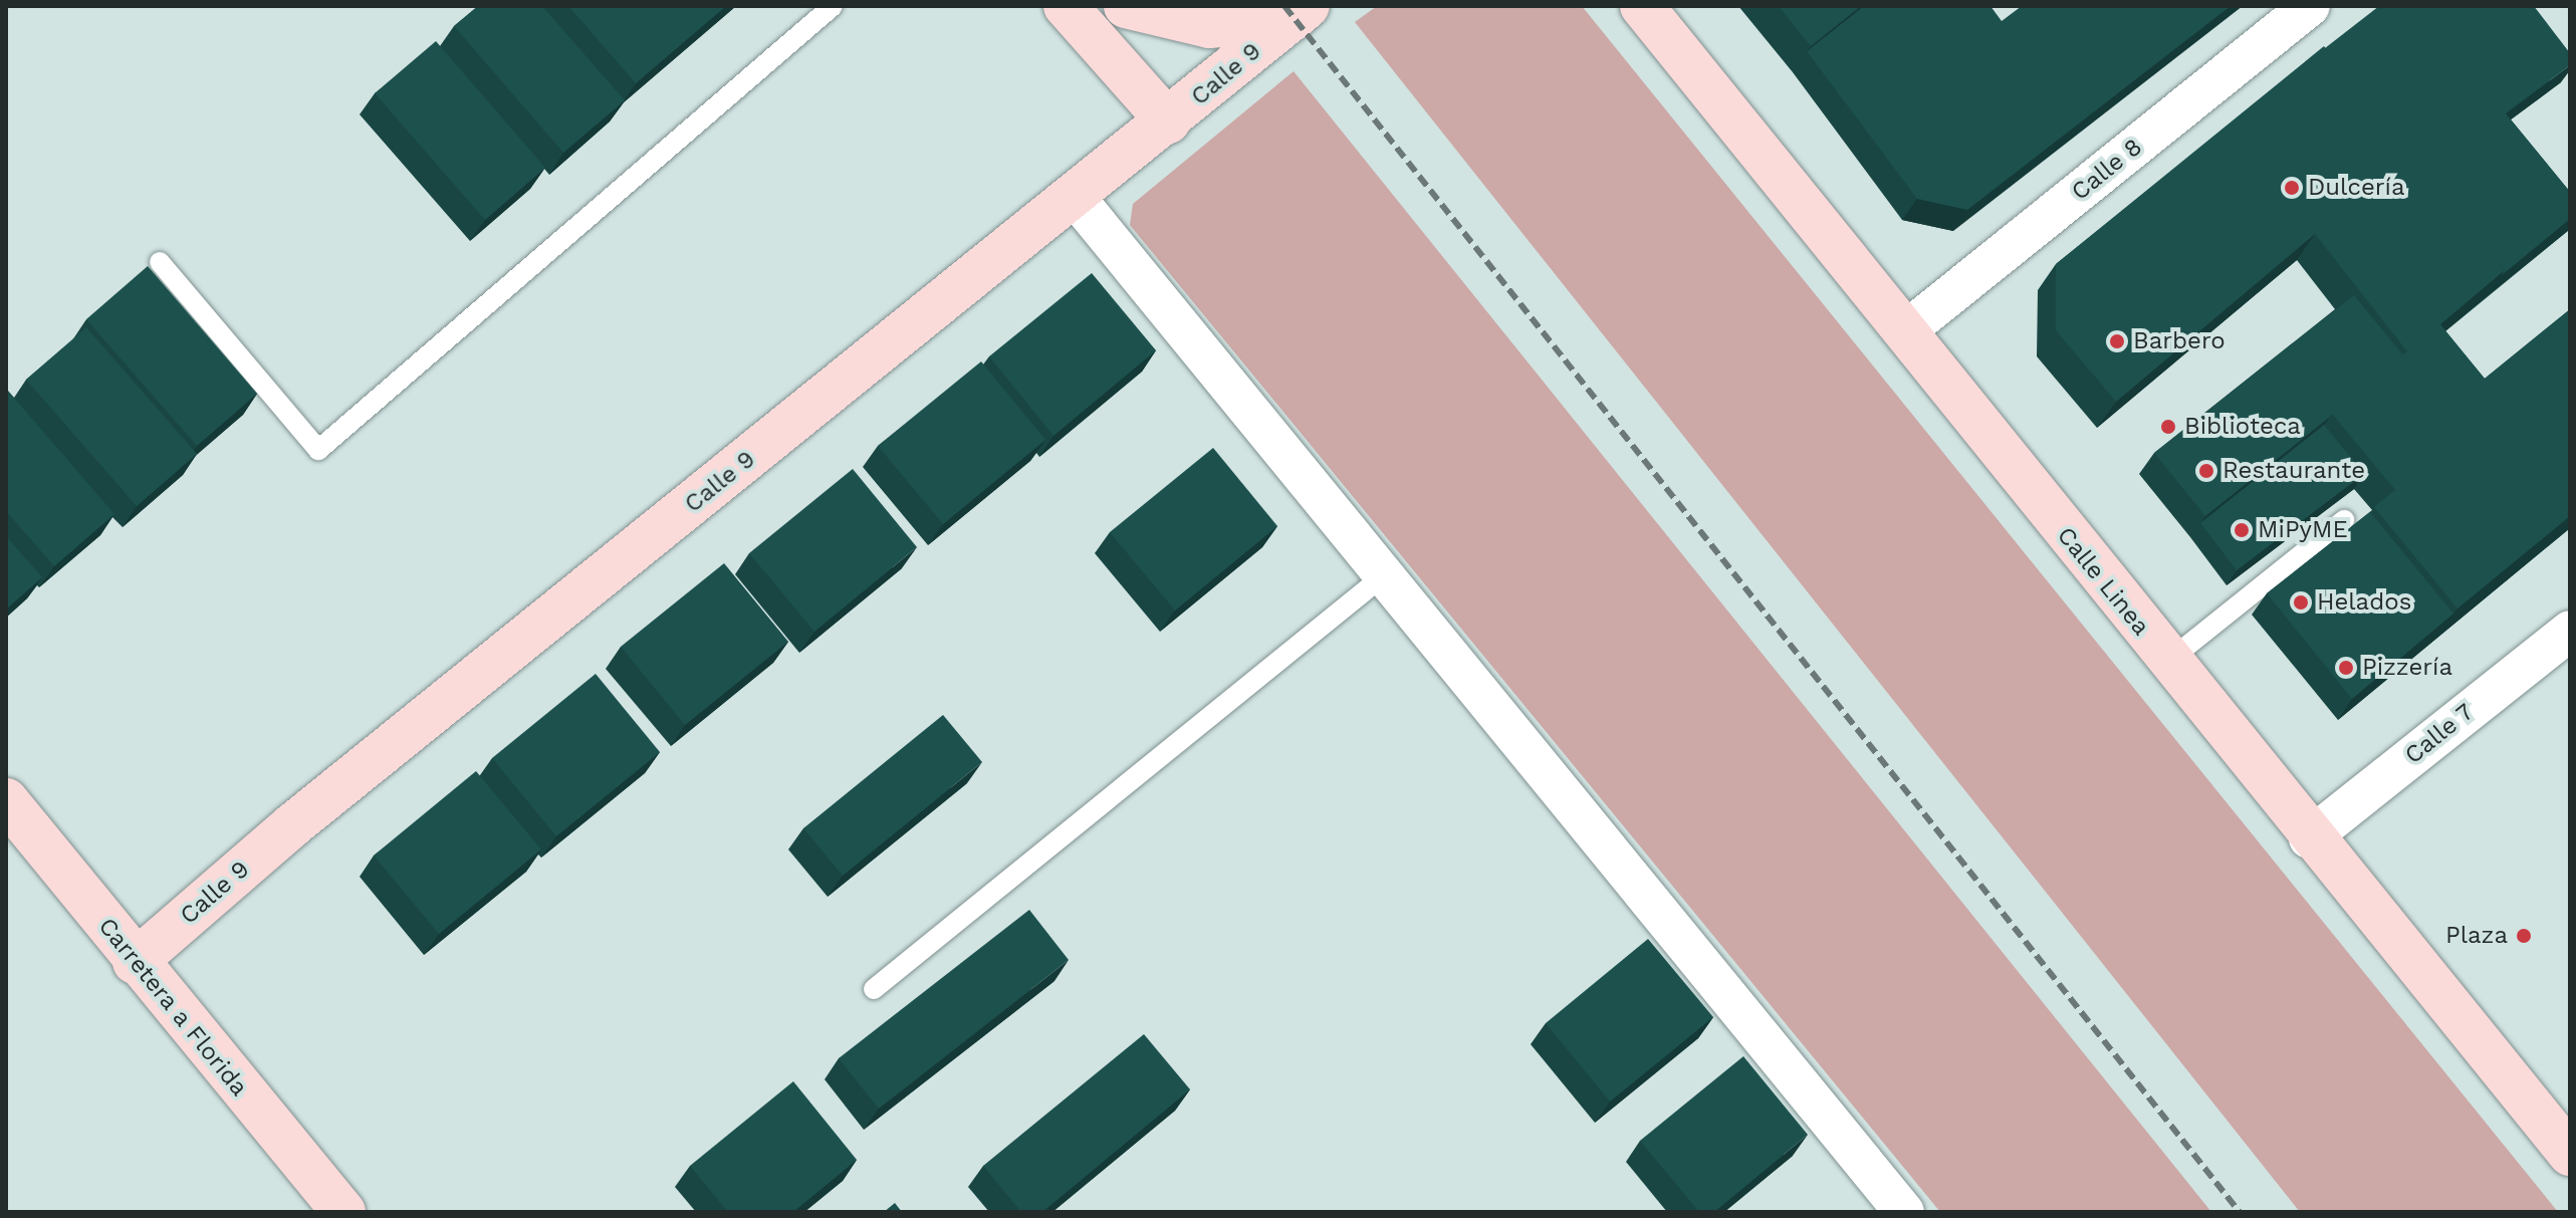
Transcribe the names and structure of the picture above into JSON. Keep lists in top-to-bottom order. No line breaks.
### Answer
{"streets":{"main road":["Calle 9","Calle Linea","Carretera a Florida"],"street":["Calle 8","Calle 7"]},"crossings":[["Calle 9","Carretera a Florida"],["Calle 8","Calle Linea"],["Calle Linea","Calle 7"]],"places":["Dulcería","Barbero","Biblioteca","Restaurante","MiPyME","Helados","Pizzería","Plaza"]}
